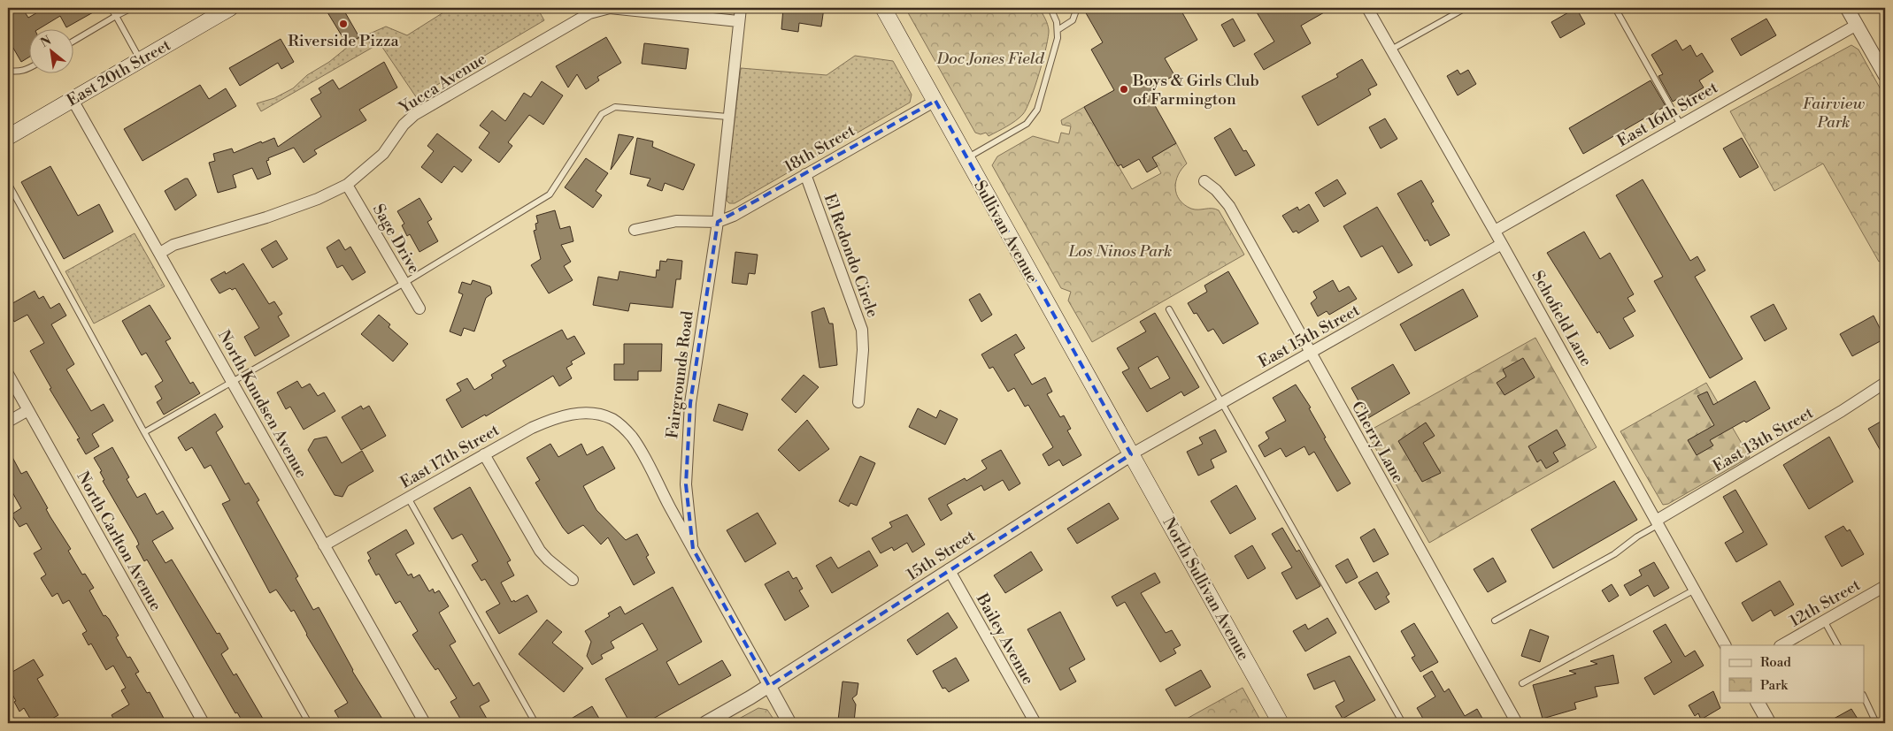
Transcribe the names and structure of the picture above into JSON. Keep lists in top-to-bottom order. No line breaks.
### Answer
{"streets":{"main road":["East 20th Street","Sullivan Avenue","North Sullivan Avenue"],"street":["Yucca Avenue","East 16th Street","18th Street","Sage Drive","El Redondo Circle","Schofield Lane","East 15th Street","Fairgrounds Road","North Knudsen Avenue","East 13th Street","Cherry Lane","East 17th Street","North Carlton Avenue","15th Street","12th Street","Bailey Avenue"]},"crossings":[["East 20th Street","North Knudsen Avenue"],["Yucca Avenue","Sage Drive"],["Yucca Avenue","Fairgrounds Road"],["Yucca Avenue","North Knudsen Avenue"],["East 16th Street","Schofield Lane"],["18th Street","Sullivan Avenue"],["18th Street","El Redondo Circle"],["18th Street","Fairgrounds Road"],["Sullivan Avenue","East 15th Street"],["Sullivan Avenue","15th Street"],["Sullivan Avenue","North Sullivan Avenue"],["Schofield Lane","East 15th Street"],["Schofield Lane","East 13th Street"],["East 15th Street","Cherry Lane"],["East 15th Street","15th Street"],["East 15th Street","North Sullivan Avenue"],["Fairgrounds Road","East 17th Street"],["Fairgrounds Road","15th Street"],["North Knudsen Avenue","East 17th Street"],["15th Street","North Sullivan Avenue"],["15th Street","Bailey Avenue"]],"parks":["Doc Jones Field","Fairview Park","Los Ninos Park"],"places":["Riverside Pizza","Boys & Girls Club of Farmington"],"legend":["Road","Park"],"north":"top left"}
